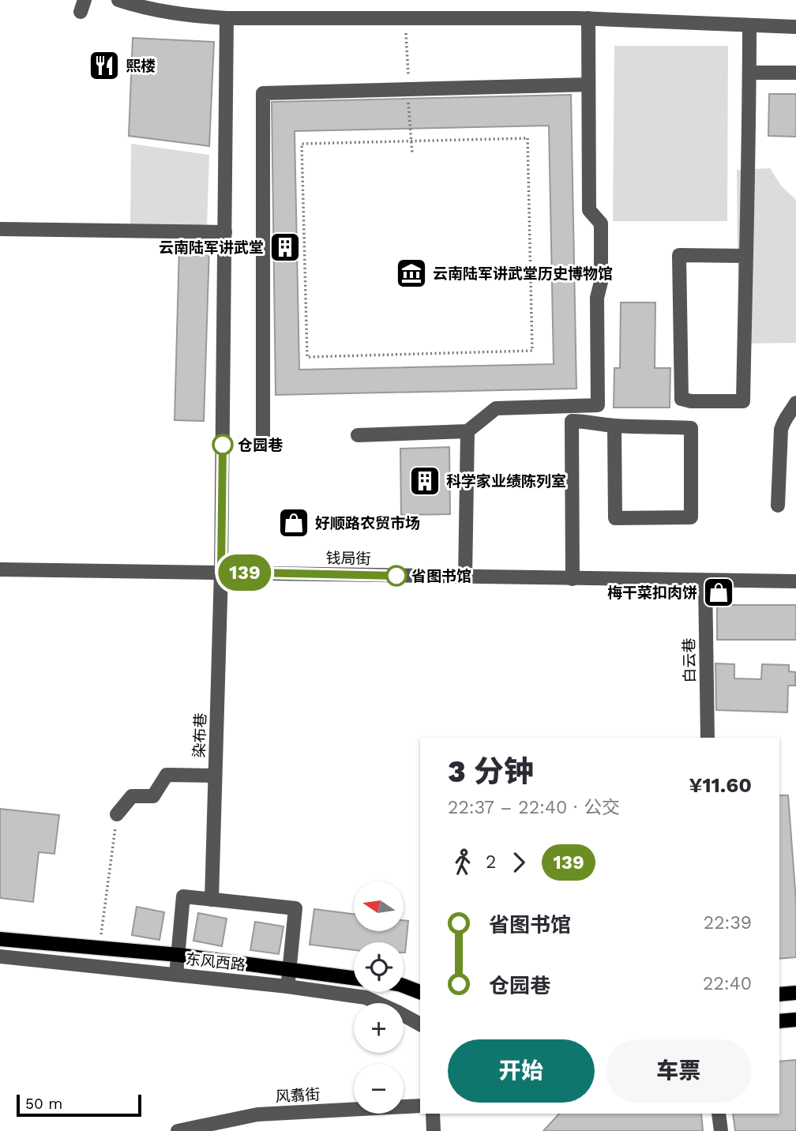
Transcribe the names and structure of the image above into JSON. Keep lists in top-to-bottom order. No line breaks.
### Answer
{"streets":{"main road":["东风西路"],"street":["钱局街","白云巷","染布巷","风翥街"]},"crossings":[["钱局街","白云巷"],["钱局街","染布巷"]],"places":{"restaurant":["熙楼"],"building":["云南陆军讲武堂","科学家业绩陈列室"],"museum":["云南陆军讲武堂历史博物馆"],"other":["仓园巷","省图书馆"],"shop":["好顺路农贸市场","梅干菜扣肉饼"]},"lines":["bus line 139"],"scale_bar":"50 m","north":"left","page":{"on_map":"139","heading":["3 分钟","22:37 – 22:40 · 公交","¥11.60"],"legs":["2","139"],"map_buttons":["+","−"],"list":[{"name":"省图书馆","value":"22:39"},{"name":"仓园巷","value":"22:40"}],"buttons":["开始","车票"],"scale":"50 m"}}
